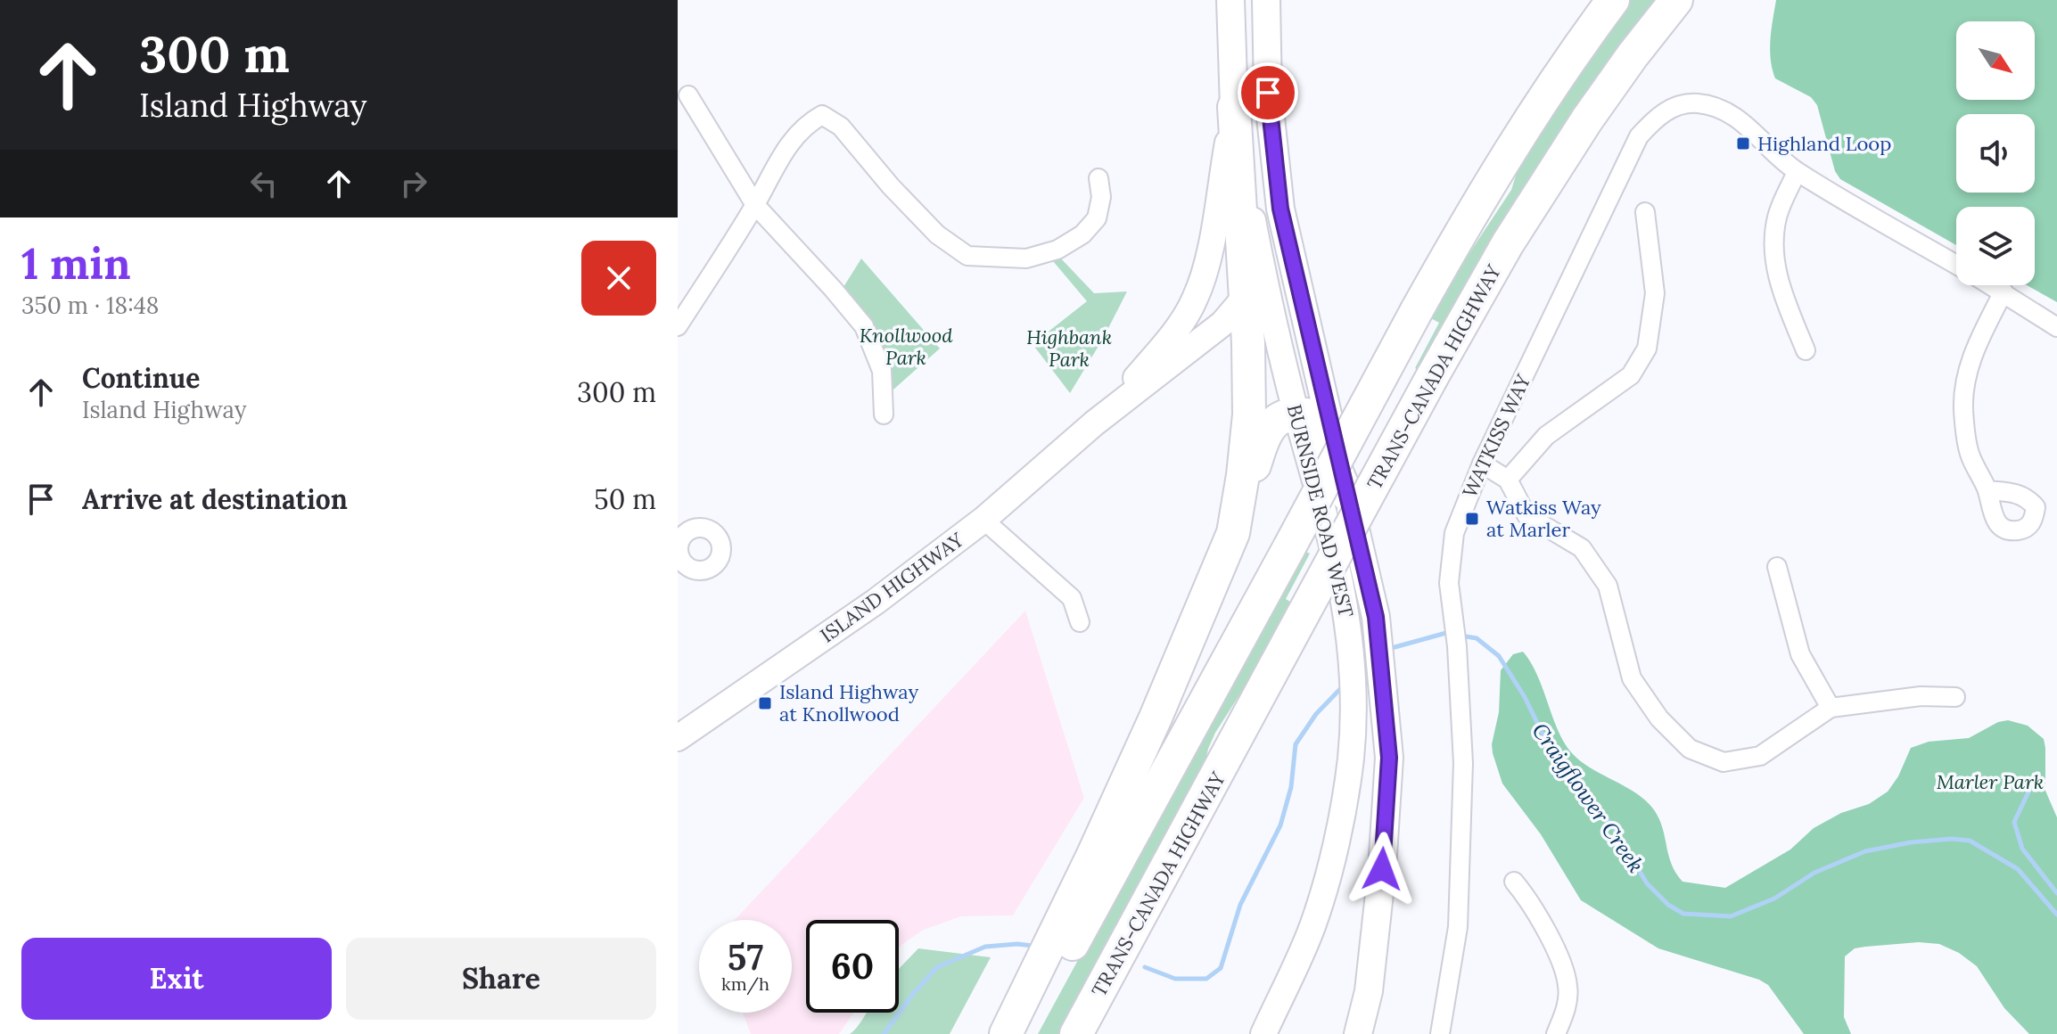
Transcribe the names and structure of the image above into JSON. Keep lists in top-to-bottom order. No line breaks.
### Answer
{"streets":{"highway":["TRANS-CANADA HIGHWAY"],"main road":["BURNSIDE ROAD WEST","ISLAND HIGHWAY"],"street":["WATKISS WAY"]},"crossings":[["BURNSIDE ROAD WEST","ISLAND HIGHWAY"]],"water":["Craigflower Creek"],"parks":["Knollwood Park","Highbank Park","Marler Park"],"places":{"transit":["Highland Loop","Watkiss Way at Marler","Island Highway at Knollwood"]},"north":"bottom right","page":{"turn":["300 m","Island Highway"],"heading":["1 min","350 m · 18:48"],"list":[{"name":"Continue","note":"Island Highway","value":"300 m"},{"name":"Arrive at destination","value":"50 m"}],"speed":"57 km/h","limit":"60","buttons":["Exit","Share"]}}
